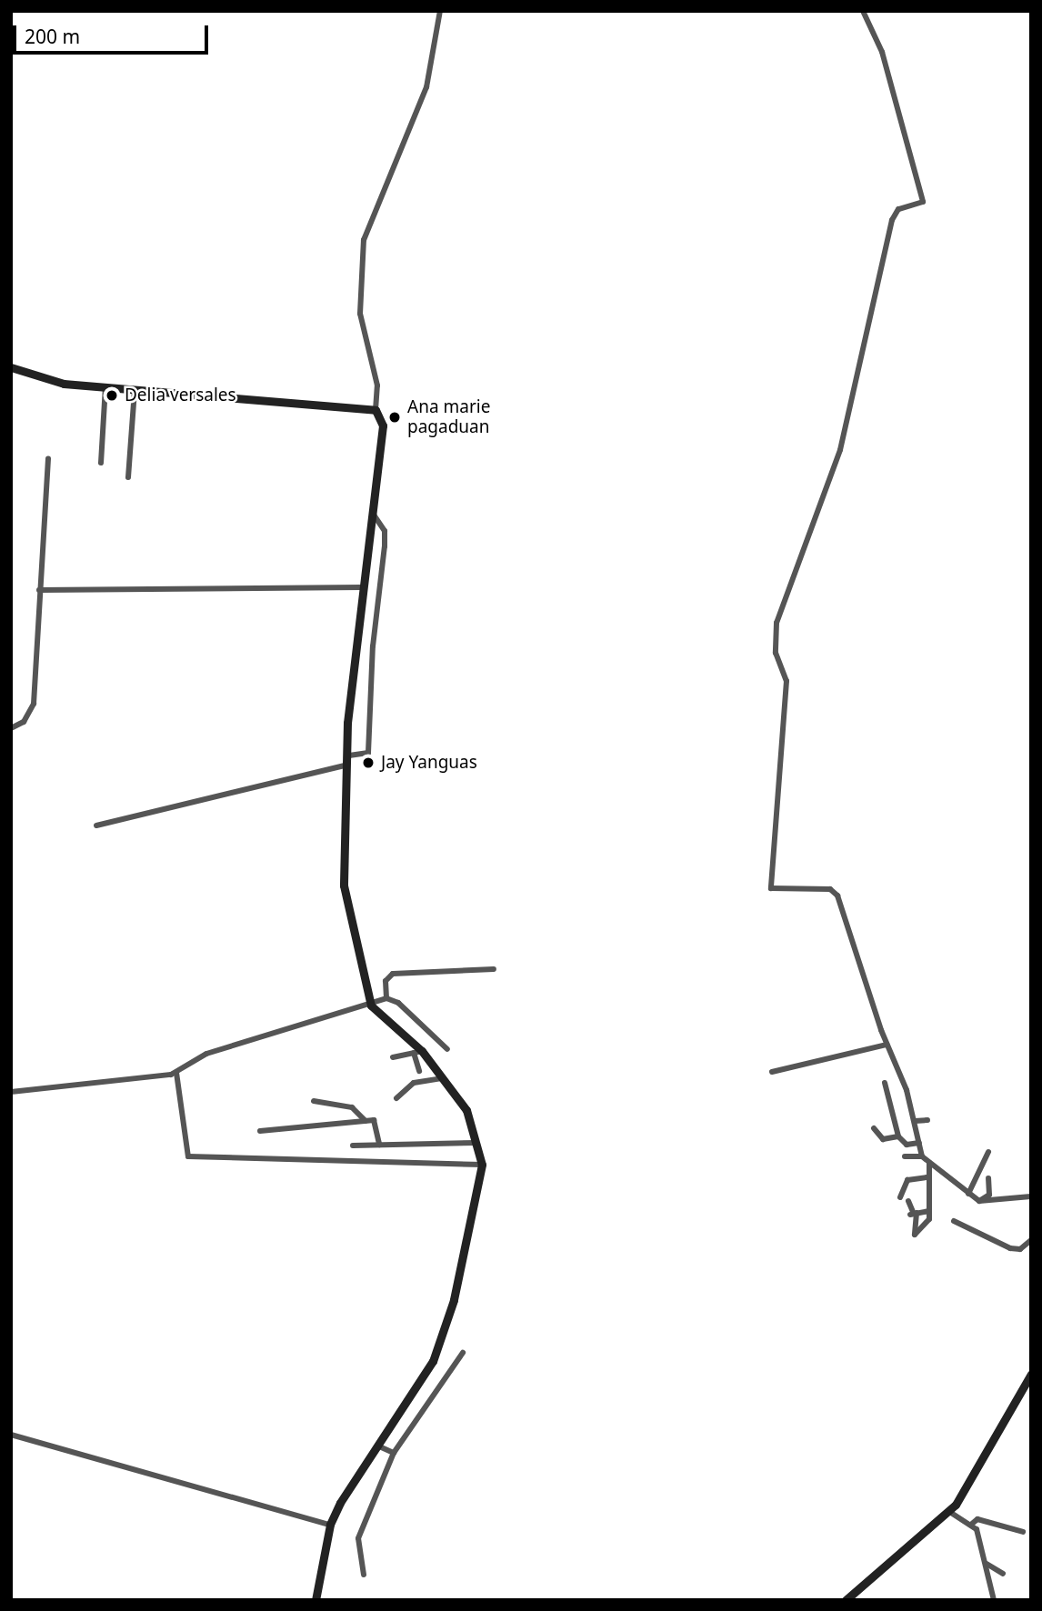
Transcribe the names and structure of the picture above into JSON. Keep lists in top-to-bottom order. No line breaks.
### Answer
{"places":["Delia versales","Ana marie pagaduan","Jay Yanguas"],"scale_bar":"200 m"}
